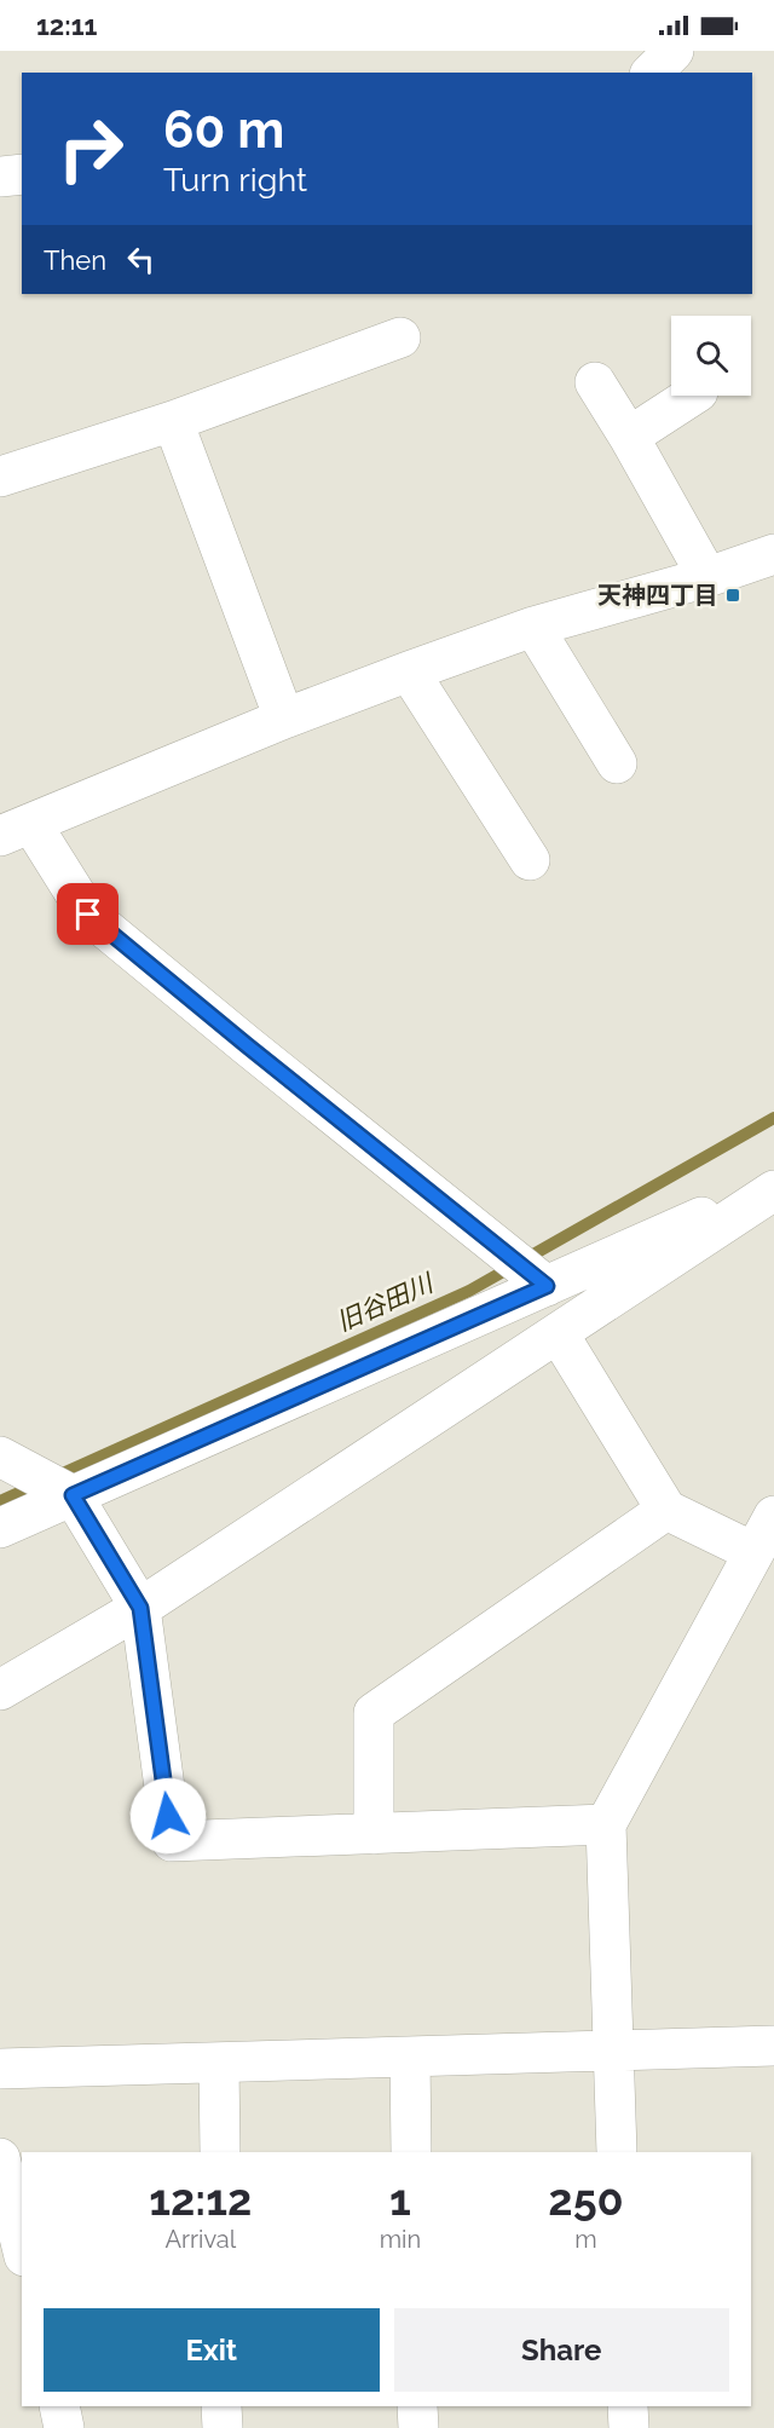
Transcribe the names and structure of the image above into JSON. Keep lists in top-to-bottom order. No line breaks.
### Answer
{"water":["旧谷田川"],"places":{"transit":["天神四丁目"]},"page":{"status":"12:11","turn":["60 m","Turn right"],"then":"Then","eta":["12:12","Arrival","1","min","250","m"],"buttons":["Exit","Share"]}}
